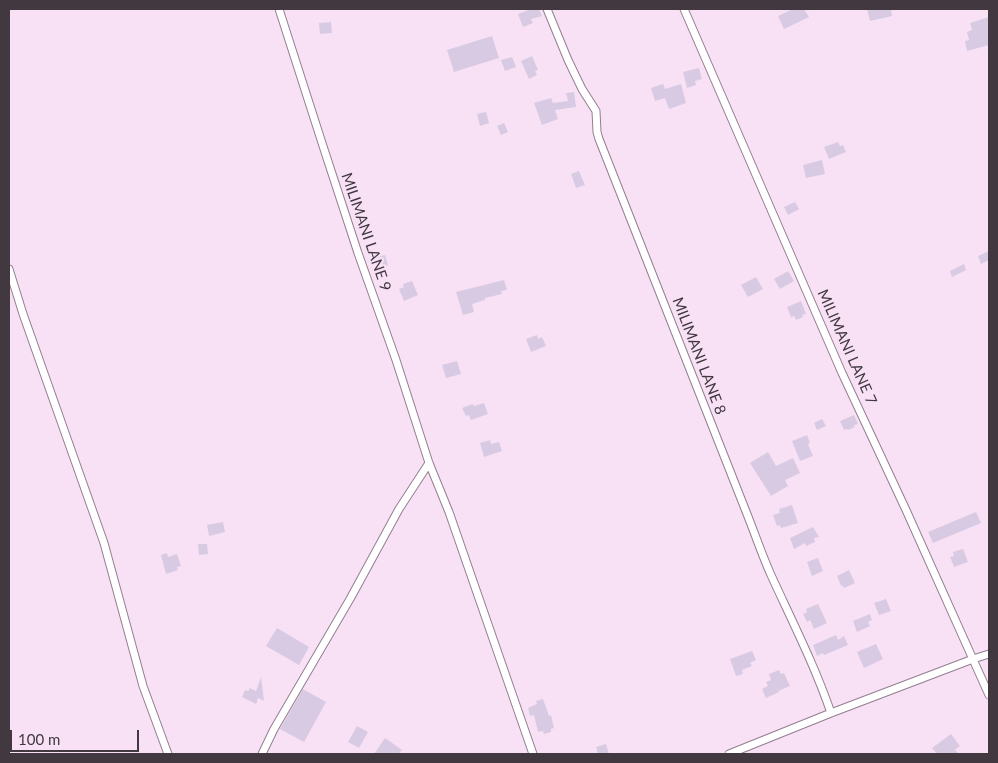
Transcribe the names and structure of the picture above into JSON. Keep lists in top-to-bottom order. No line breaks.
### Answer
{"streets":{"street":["MILIMANI LANE 9","MILIMANI LANE 7","MILIMANI LANE 8"]},"scale_bar":"100 m"}
